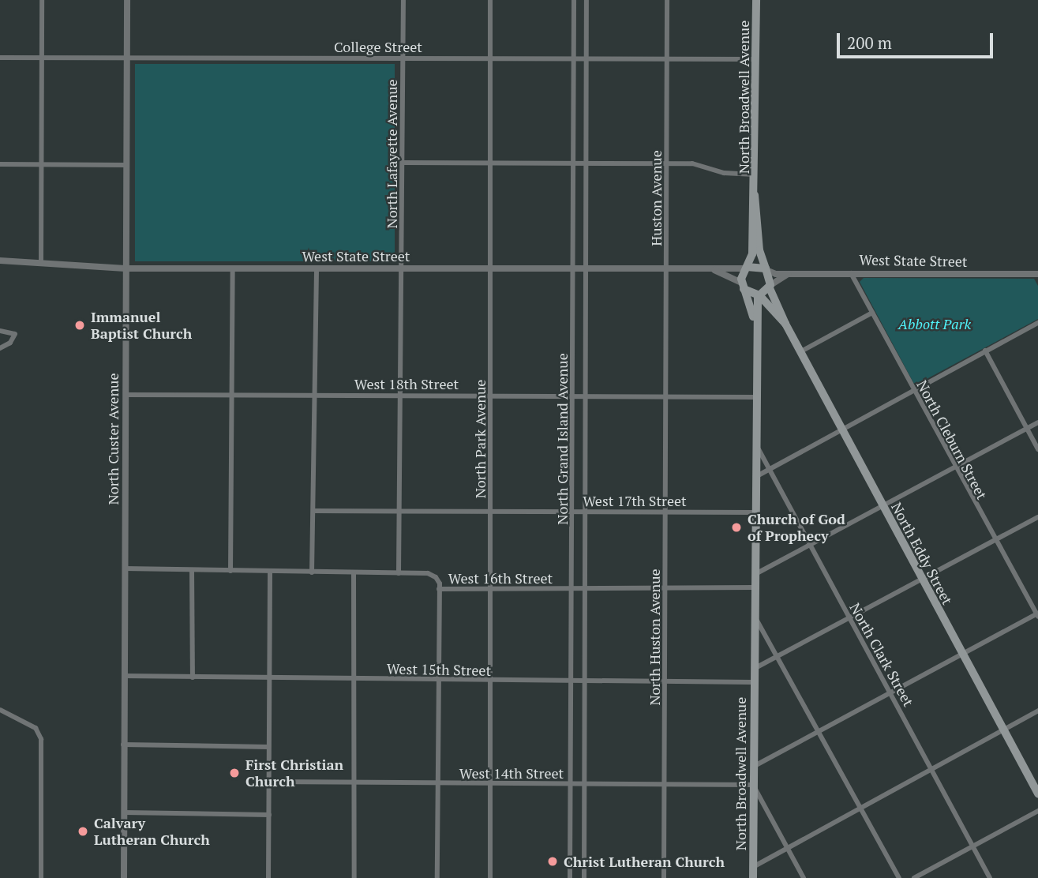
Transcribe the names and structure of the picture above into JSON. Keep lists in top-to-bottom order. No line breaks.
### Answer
{"streets":{"main road":["North Broadwell Avenue","North Eddy Street"],"street":["College Street","North Lafayette Avenue","Huston Avenue","West State Street","West 18th Street","North Custer Avenue","North Park Avenue","North Grand Island Avenue","North Cleburn Street","West 17th Street","West 16th Street","North Huston Avenue","North Clark Street","West 15th Street","West 14th Street"]},"crossings":[["College Street","North Broadwell Avenue"],["College Street","North Lafayette Avenue"],["College Street","Huston Avenue"],["College Street","North Custer Avenue"],["College Street","North Park Avenue"],["College Street","North Grand Island Avenue"],["North Broadwell Avenue","West State Street"],["North Broadwell Avenue","West 18th Street"],["North Broadwell Avenue","West 17th Street"],["North Broadwell Avenue","North Eddy Street"],["North Broadwell Avenue","West 16th Street"],["North Broadwell Avenue","North Clark Street"],["North Broadwell Avenue","West 15th Street"],["North Broadwell Avenue","West 14th Street"],["North Lafayette Avenue","West State Street"],["North Lafayette Avenue","West 18th Street"],["North Lafayette Avenue","West 17th Street"],["North Lafayette Avenue","West 16th Street"],["Huston Avenue","West State Street"],["Huston Avenue","West 18th Street"],["Huston Avenue","North Huston Avenue"],["West State Street","North Custer Avenue"],["West State Street","North Park Avenue"],["West State Street","North Grand Island Avenue"],["West State Street","North Cleburn Street"],["West 18th Street","North Custer Avenue"],["West 18th Street","North Park Avenue"],["West 18th Street","North Grand Island Avenue"],["West 18th Street","North Huston Avenue"],["North Custer Avenue","West 16th Street"],["North Custer Avenue","West 15th Street"],["North Park Avenue","West 17th Street"],["North Park Avenue","West 16th Street"],["North Park Avenue","West 15th Street"],["North Park Avenue","West 14th Street"],["North Grand Island Avenue","West 17th Street"],["North Grand Island Avenue","West 16th Street"],["North Grand Island Avenue","West 15th Street"],["North Grand Island Avenue","West 14th Street"],["West 17th Street","North Huston Avenue"],["West 16th Street","North Huston Avenue"],["North Huston Avenue","West 15th Street"],["North Huston Avenue","West 14th Street"]],"parks":["Abbott Park"],"places":["Immanuel Baptist Church","Church of God of Prophecy","First Christian Church","Calvary Lutheran Church","Christ Lutheran Church"],"scale_bar":"200 m"}
